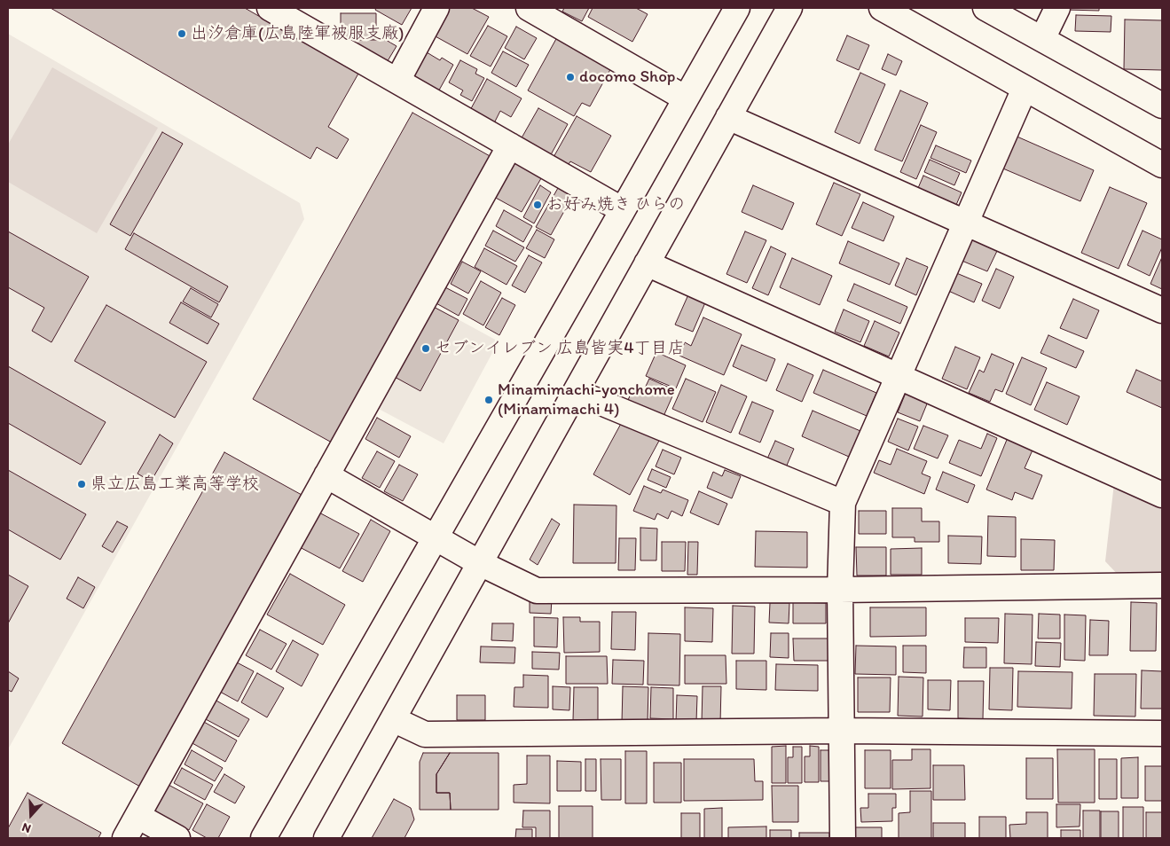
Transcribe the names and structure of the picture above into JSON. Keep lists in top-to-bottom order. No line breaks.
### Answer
{"places":["出汐倉庫(広島陸軍被服支廠)","docomo Shop","お好み焼き ひらの","セブンイレブン 広島皆実4丁目店","Minamimachi-yonchome (Minamimachi 4)","県立広島工業高等学校"],"north":"bottom"}
